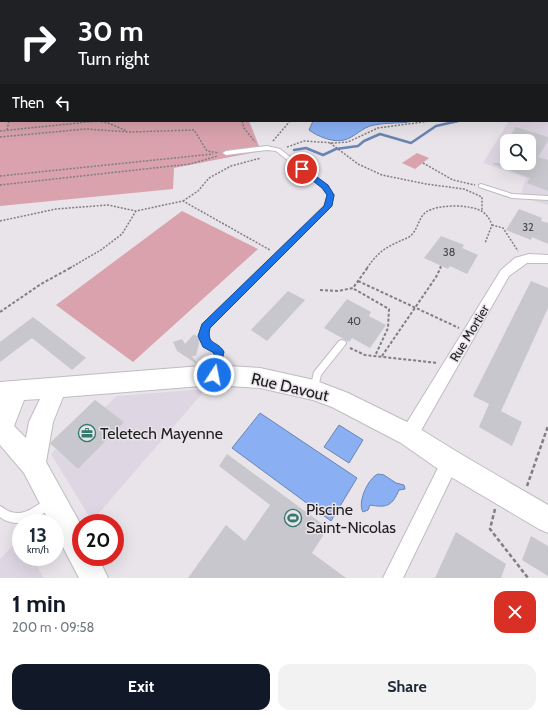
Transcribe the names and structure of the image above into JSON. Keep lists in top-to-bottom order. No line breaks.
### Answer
{"streets":{"street":["Rue Mortier","Rue Davout"]},"crossings":[["Rue Mortier","Rue Davout"]],"places":{"office":["Teletech Mayenne"],"sports":["Piscine Saint-Nicolas"]},"house_numbers":["32","38","40"],"page":{"turn":["30 m","Turn right"],"then":"Then","speed":"13 km/h","limit":"20","heading":["1 min","200 m · 09:58"],"buttons":["Exit","Share"]}}
